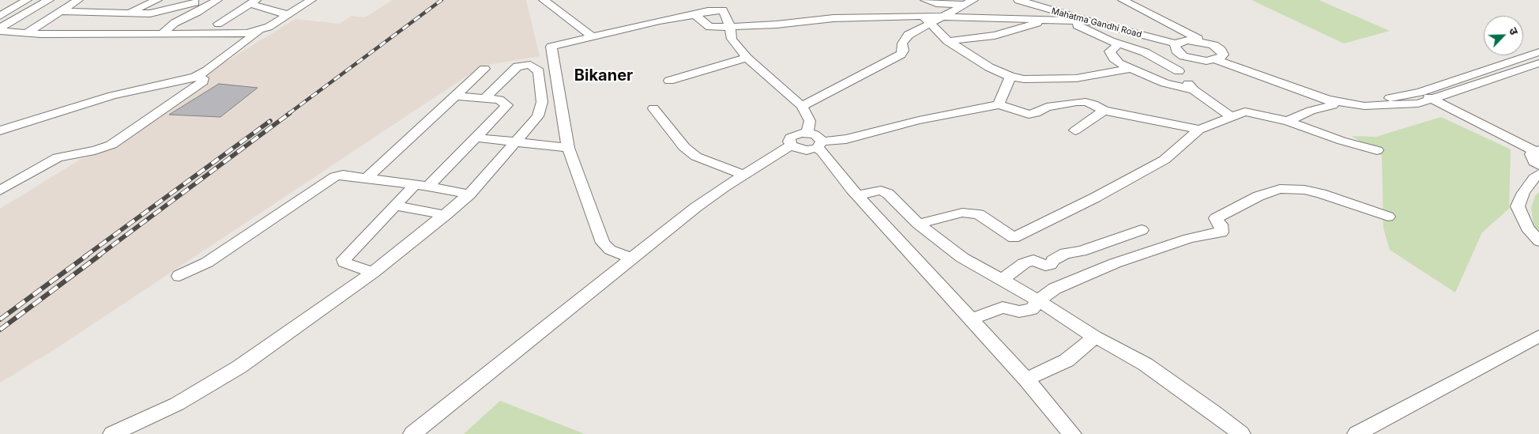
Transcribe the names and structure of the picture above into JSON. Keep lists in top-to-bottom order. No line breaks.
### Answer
{"streets":{"street":["Mahatma Gandhi Road"]},"districts":["Bikaner"],"north":"top right"}
